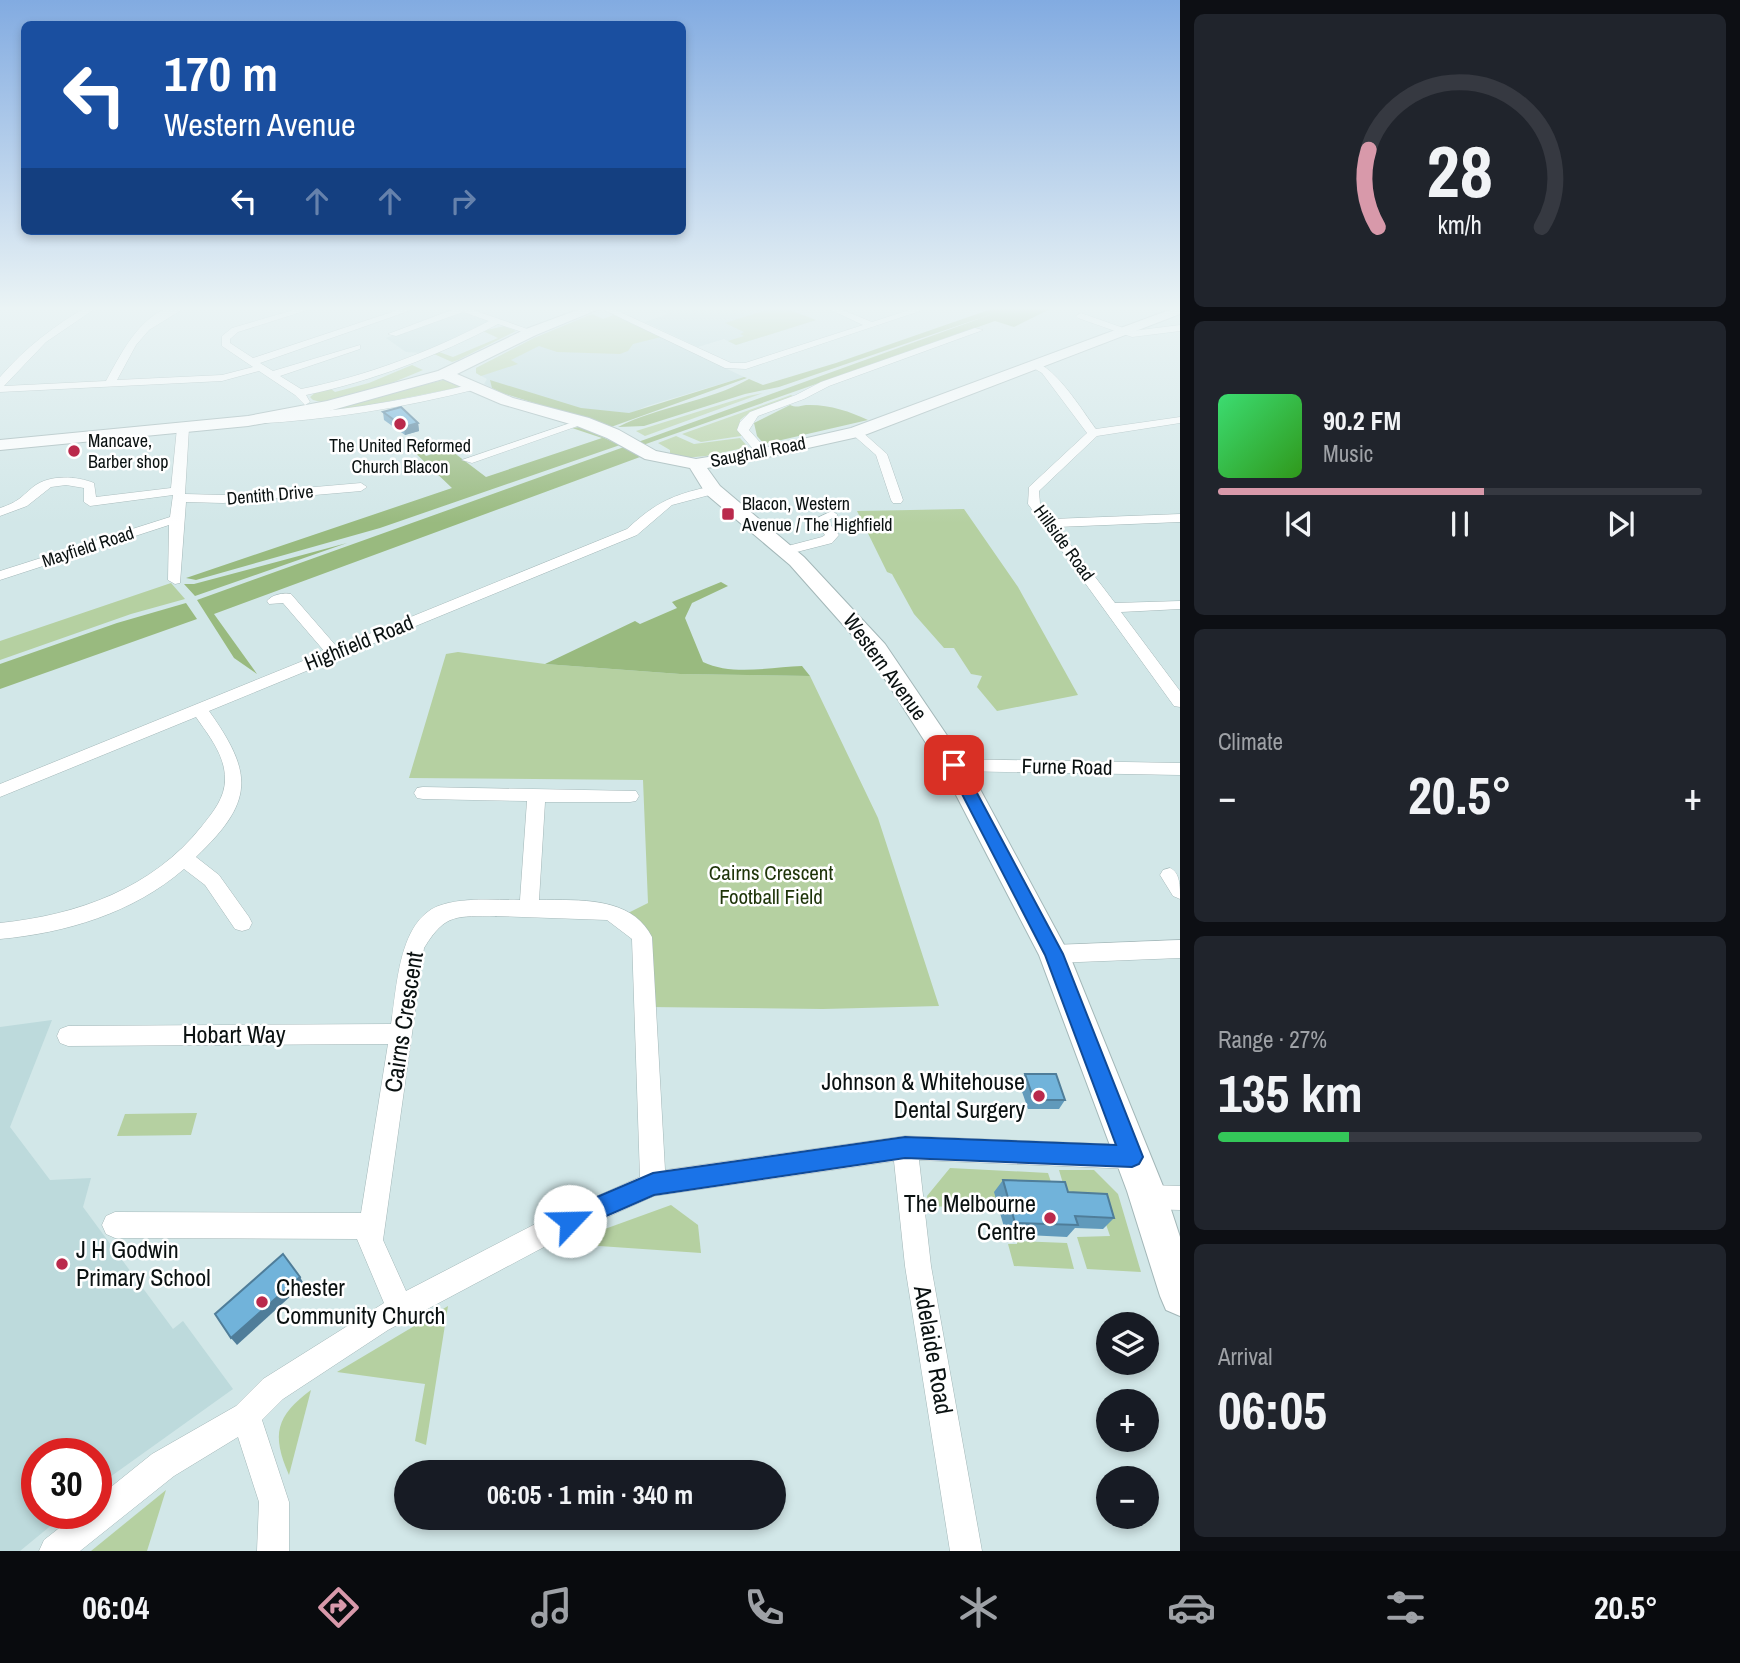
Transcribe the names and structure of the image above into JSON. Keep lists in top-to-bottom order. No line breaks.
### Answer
{"streets":{"street":["Saughall Road","Dentith Drive","Hillside Road","Mayfield Road","Highfield Road","Western Avenue","Furne Road","Cairns Crescent","Hobart Way","Adelaide Road"]},"crossings":[["Saughall Road","Western Avenue"],["Highfield Road","Western Avenue"],["Western Avenue","Furne Road"],["Cairns Crescent","Hobart Way"]],"parks":["Cairns Crescent Football Field"],"places":{"other":["The United Reformed Church Blacon","Mancave, Barber shop","Johnson & Whitehouse Dental Surgery","The Melbourne Centre","J H Godwin Primary School","Chester Community Church"],"transit":["Blacon, Western Avenue / The Highfield"]},"page":{"turn":["170 m","Western Avenue"],"song":["90.2 FM","Music"],"tile":["Climate",["Range · 27%","135 km"],["Arrival","06:05"]],"heat":["−","20.5°","+"],"map_buttons":["+","−"],"limit":"30","trip":"06:05 · 1 min · 340 m","tabs":["06:04","20.5°"],"gauge":["28","km/h"]}}
